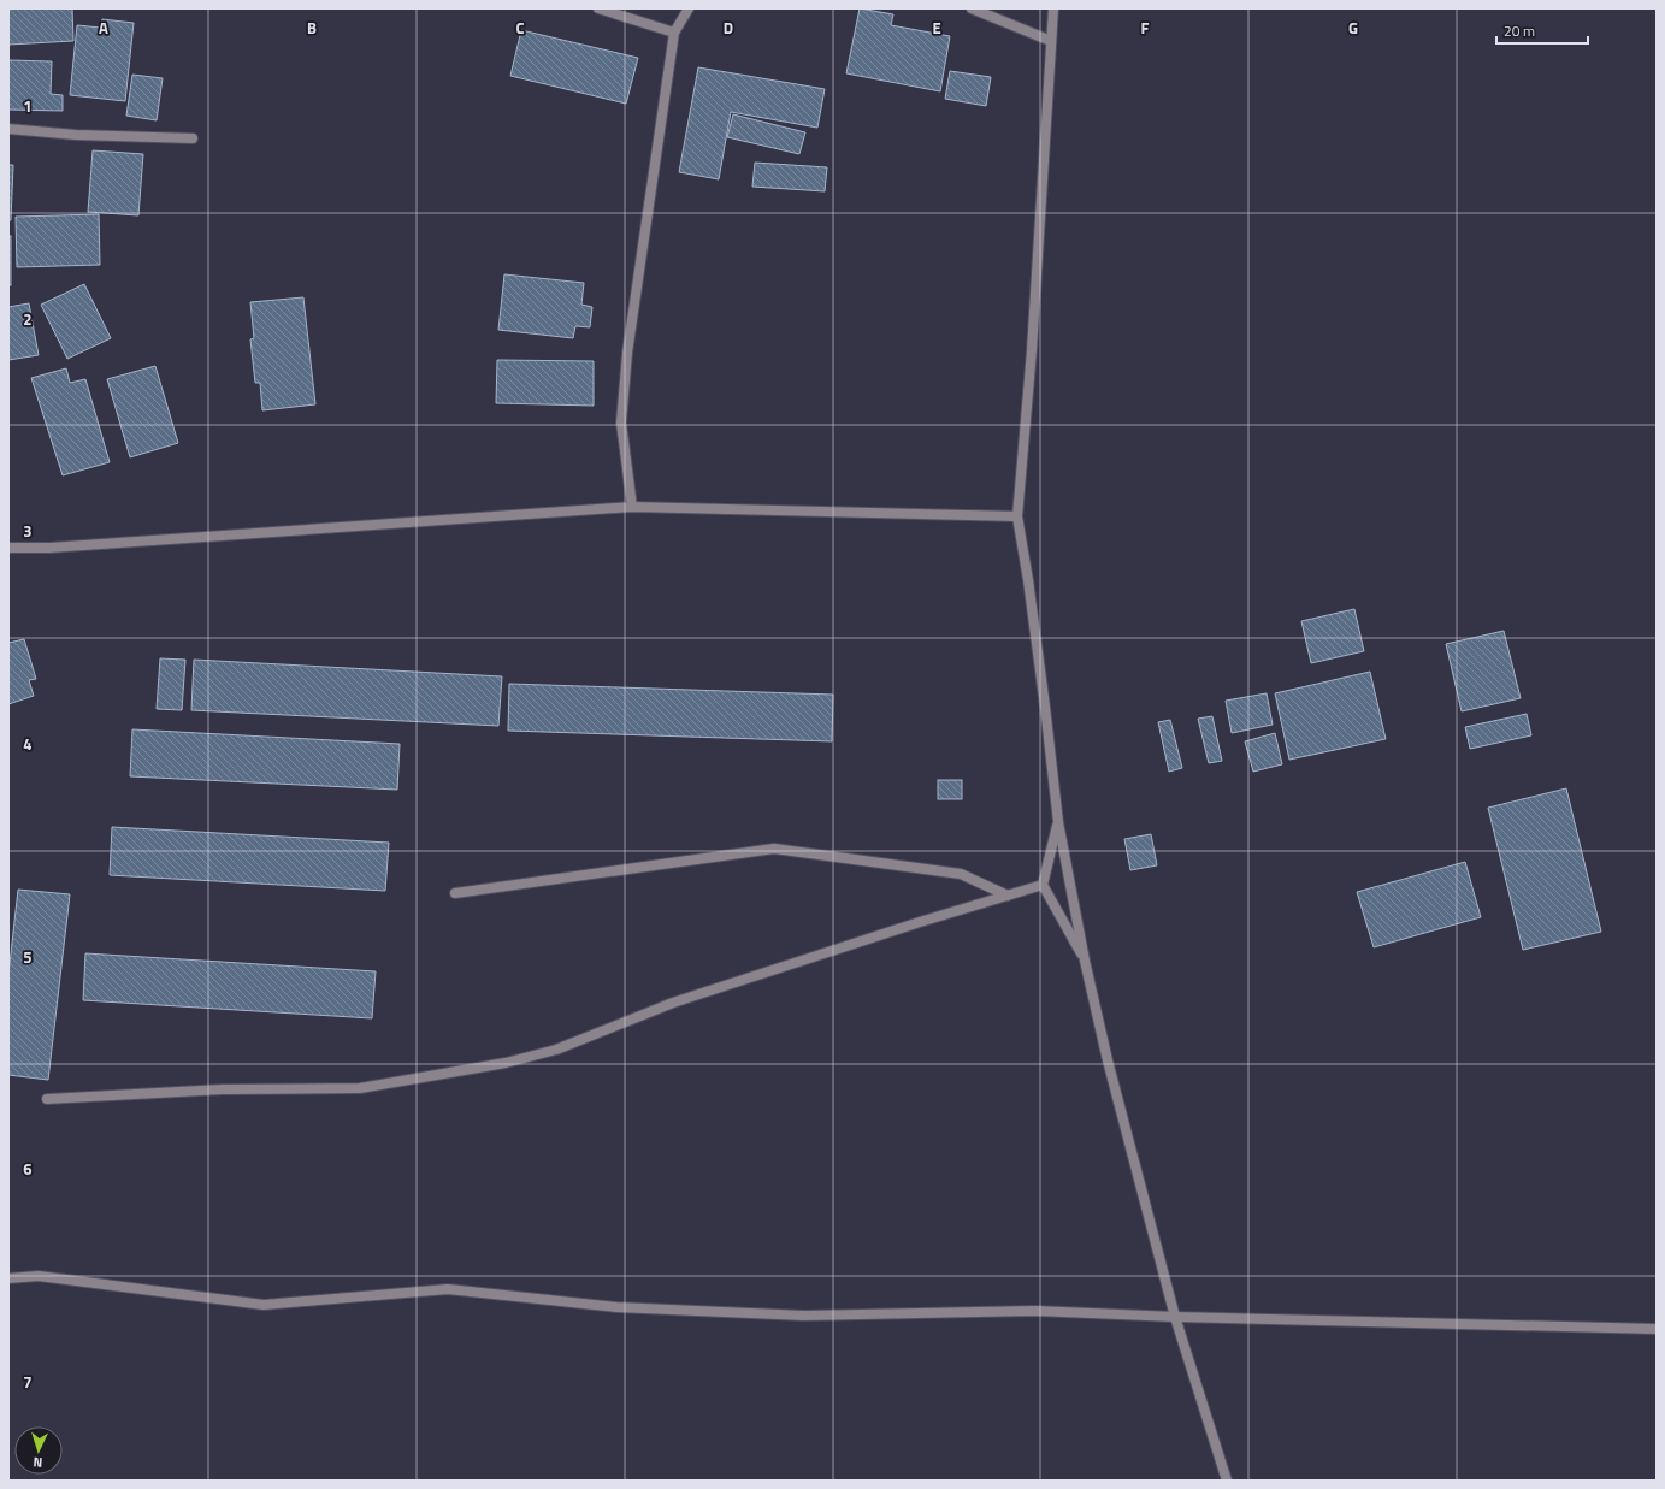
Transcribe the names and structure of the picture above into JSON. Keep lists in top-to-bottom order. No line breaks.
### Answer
{"scale_bar":"20 m","north":"bottom","grid":{"columns":["A","B","C","D","E","F","G"],"rows":["1","2","3","4","5","6","7"]}}
